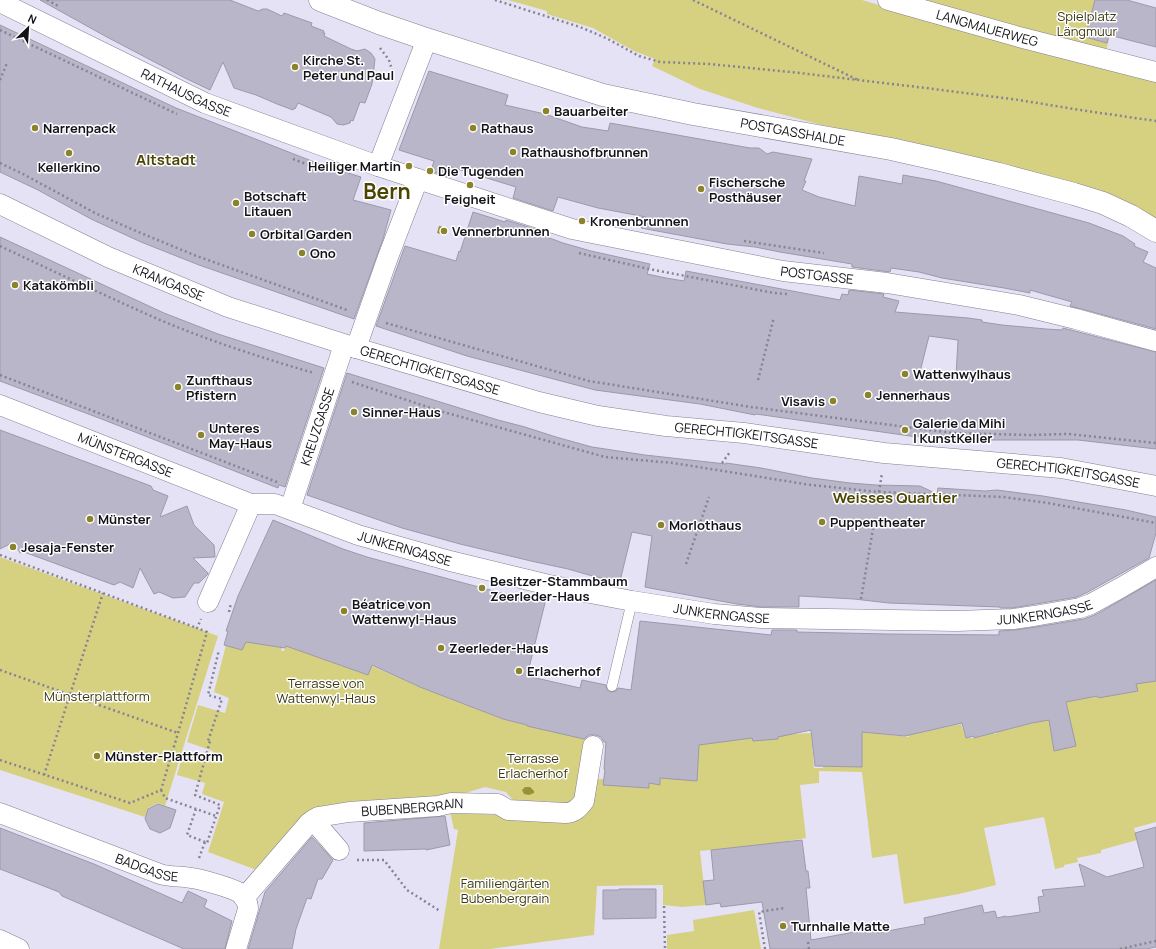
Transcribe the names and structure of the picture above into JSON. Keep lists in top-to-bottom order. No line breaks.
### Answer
{"streets":{"street":["LANGMAUERWEG","RATHAUSGASSE","POSTGASSHALDE","POSTGASSE","KRAMGASSE","GERECHTIGKEITSGASSE","KREUZGASSE","MÜNSTERGASSE","JUNKERNGASSE","BUBENBERGRAIN","BADGASSE"]},"crossings":[["RATHAUSGASSE","POSTGASSE"],["RATHAUSGASSE","KREUZGASSE"],["POSTGASSE","KREUZGASSE"],["KRAMGASSE","GERECHTIGKEITSGASSE"],["KRAMGASSE","KREUZGASSE"],["GERECHTIGKEITSGASSE","KREUZGASSE"],["KREUZGASSE","MÜNSTERGASSE"],["KREUZGASSE","JUNKERNGASSE"],["MÜNSTERGASSE","JUNKERNGASSE"]],"districts":["Altstadt","Bern","Weisses Quartier"],"parks":["Spielplatz Längmuur","Terrasse von Wattenwyl-Haus","Münsterplattform","Terrasse Erlacherhof","Familiengärten Bubenbergrain"],"places":["Kirche St. Peter und Paul","Bauarbeiter","Narrenpack","Rathaus","Rathaushofbrunnen","Kellerkino","Heiliger Martin","Die Tugenden","Feigheit","Fischersche Posthäuser","Botschaft Litauen","Kronenbrunnen","Vennerbrunnen","Orbital Garden","Ono","Katakömbli","Wattenwylhaus","Zunfthaus Pfistern","Jennerhaus","Visavis","Sinner-Haus","Galerie da Mihi | KunstKeller","Unteres May-Haus","Münster","Puppentheater","Morlothaus","Jesaja-Fenster","Besitzer-Stammbaum Zeerleder-Haus","Béatrice von Wattenwyl-Haus","Zeerleder-Haus","Erlacherhof","Münster-Plattform","Turnhalle Matte"],"north":"top right"}
